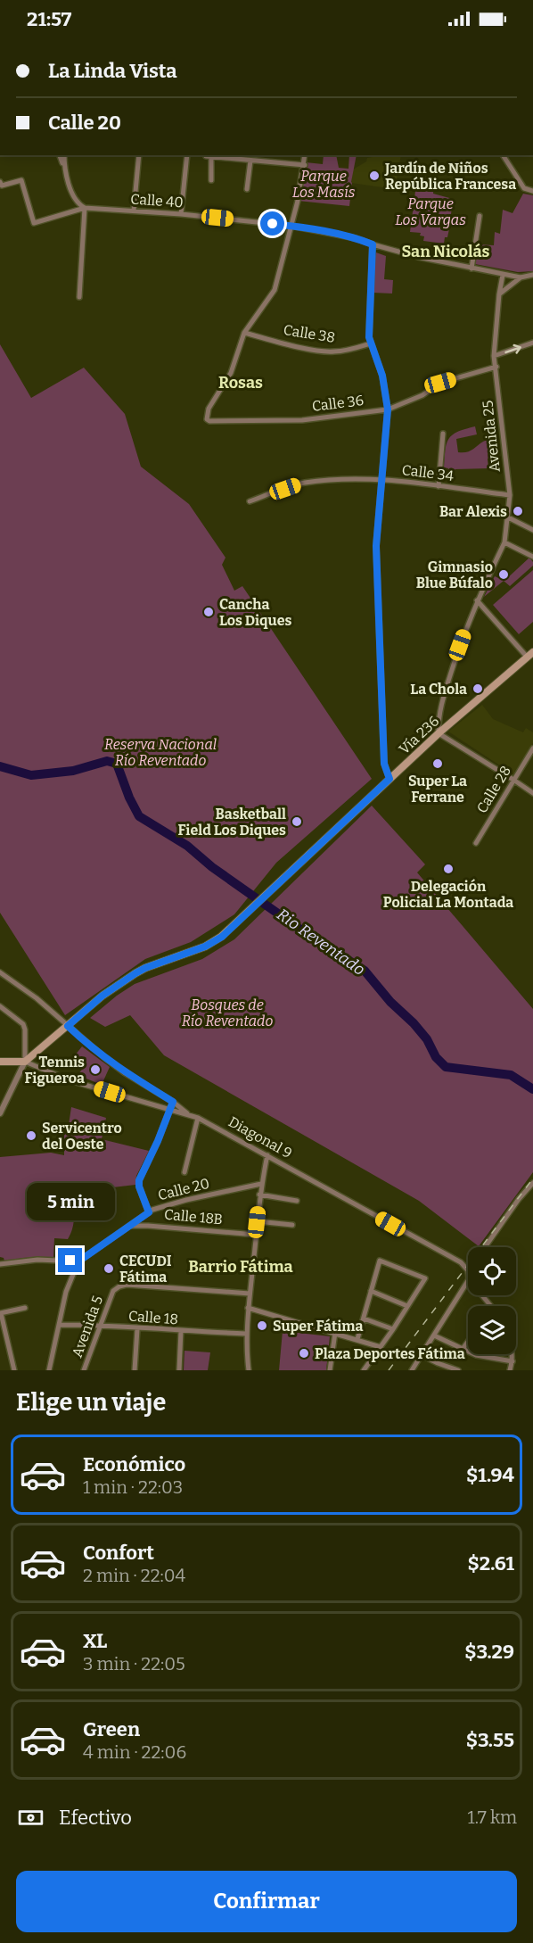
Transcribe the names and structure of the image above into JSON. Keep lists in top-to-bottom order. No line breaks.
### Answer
{"streets":{"main road":["Vía 236"],"street":["Calle 40","Calle 38","Calle 36","Avenida 25","Calle 34","Calle 28","Diagonal 9","Calle 20","Calle 18B","Calle 18","Avenida 5"]},"crossings":[["Calle 40","Avenida 25"],["Calle 38","Calle 36"],["Calle 36","Avenida 25"],["Avenida 25","Calle 34"],["Avenida 25","Vía 236"],["Vía 236","Diagonal 9"],["Calle 20","Calle 18B"],["Calle 18","Avenida 5"]],"districts":["San Nicolás","Rosas","Barrio Fátima"],"water":["Rio Reventado"],"parks":["Parque Los Masís","Parque Los Vargas","Reserva Nacional Río Reventado","Bosques de Río Reventado"],"places":["Jardín de Niños República Francesa","Bar Alexis","Gimnasio Blue Búfalo","Cancha Los Diques","La Chola","Super La Ferrane","Basketball Field Los Diques","Delegación Policial La Montada","Tennis Figueroa","Servicentro del Oeste","CECUDI Fátima","Super Fátima","Plaza Deportes Fátima"],"page":{"status":"21:57","banner":["La Linda Vista","Calle 20"],"bubble":"5 min","heading":"Elige un viaje","list":[{"name":"Económico","note":"1 min · 22:03","value":"$1.94"},{"name":"Confort","note":"2 min · 22:04","value":"$2.61"},{"name":"XL","note":"3 min · 22:05","value":"$3.29"},{"name":"Green","note":"4 min · 22:06","value":"$3.55"}],"pay":["Efectivo","1.7 km"],"buttons":"Confirmar"}}
